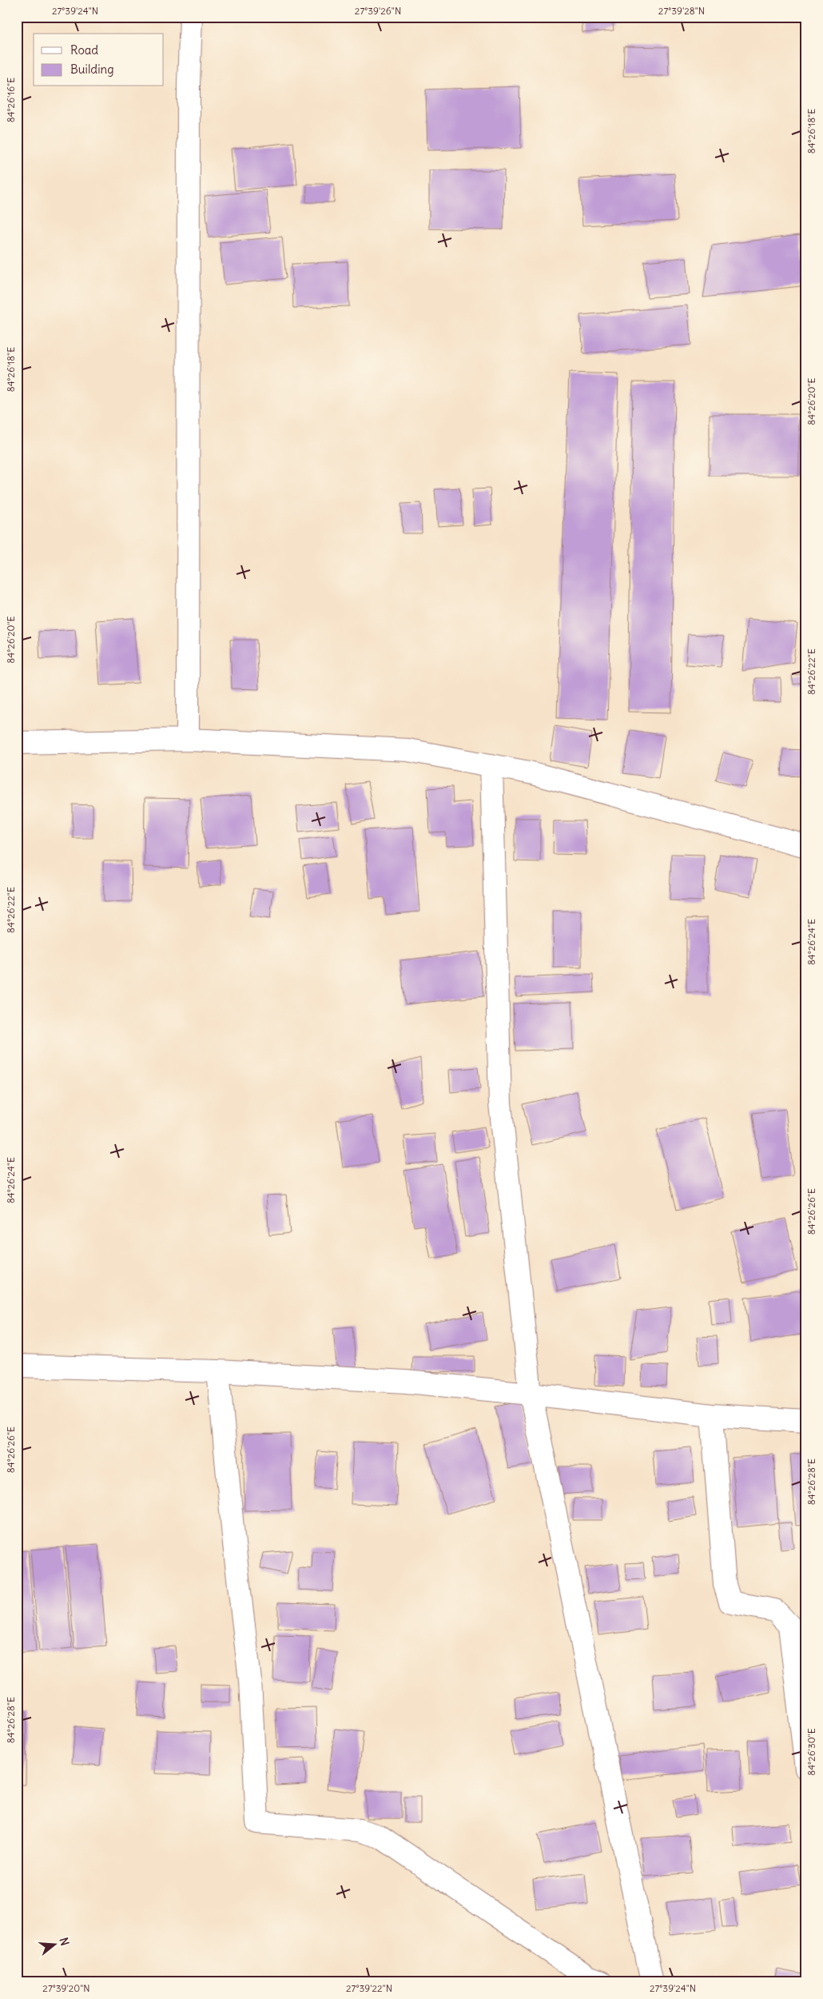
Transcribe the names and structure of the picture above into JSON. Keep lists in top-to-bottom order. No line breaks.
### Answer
{"legend":["Road","Building"],"north":"right","coordinates":["27°39'24\"N","27°39'26\"N","27°39'28\"N","84°26'16\"E","84°26'18\"E","84°26'20\"E","84°26'22\"E","84°26'24\"E","84°26'26\"E","84°26'28\"E","84°26'30\"E","27°39'20\"N","27°39'22\"N"]}
